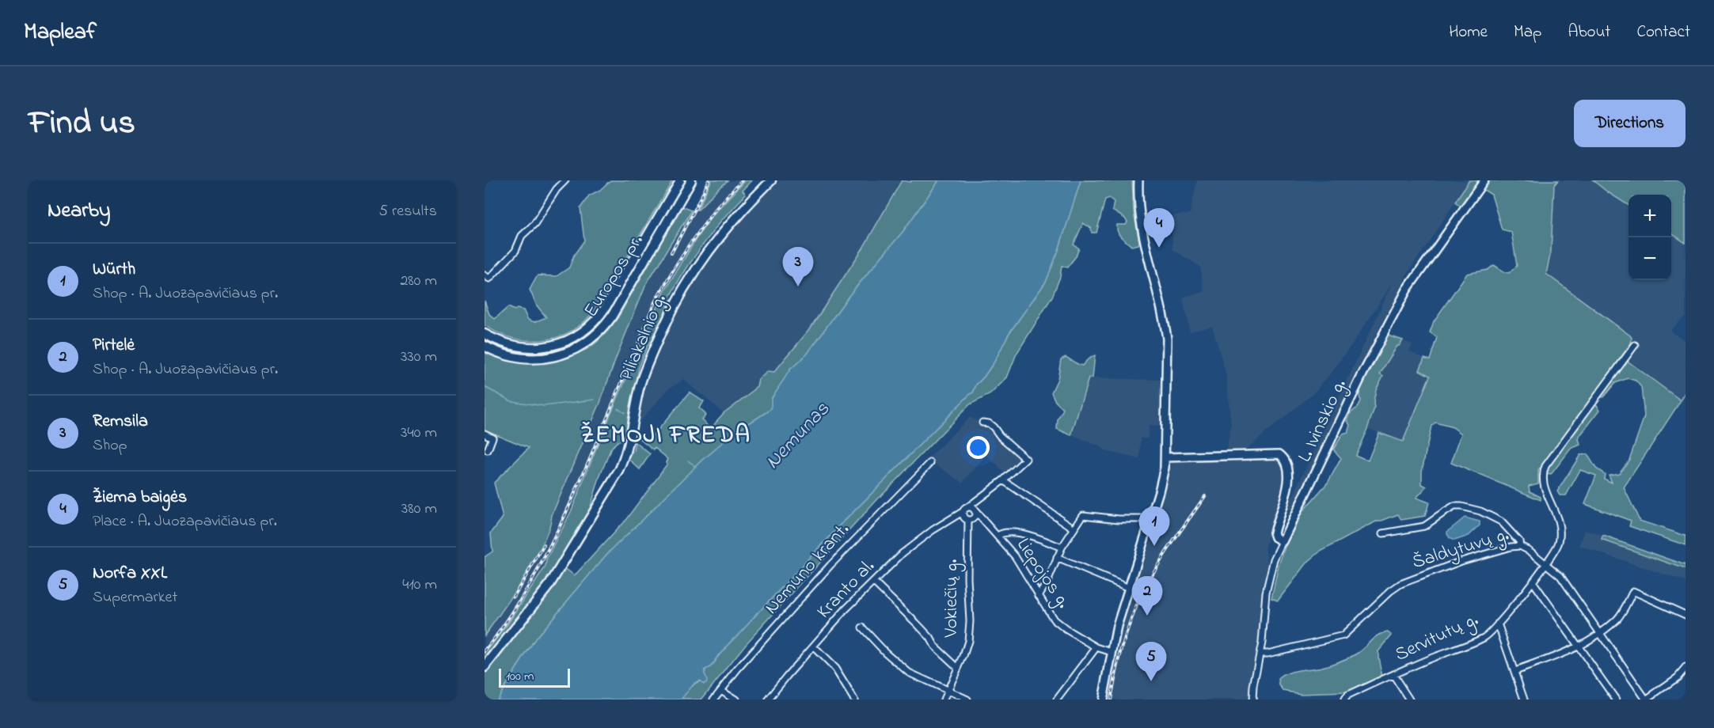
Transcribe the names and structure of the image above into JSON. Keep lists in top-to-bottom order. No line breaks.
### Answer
{"streets":{"main road":["Europos pr.","Piliakalnio g."],"street":["L. Ivinskio g.","Šaldytuvų g.","Nemuno krant.","Liepojos g.","Kranto al.","Vokiečių g.","Servitutų g."]},"crossings":[["L. Ivinskio g.","Šaldytuvų g."],["Šaldytuvų g.","Servitutų g."],["Liepojos g.","Kranto al."],["Liepojos g.","Vokiečių g."],["Kranto al.","Vokiečių g."]],"districts":["ŽEMOJI FREDA"],"water":["Nemunas"],"scale_bar":"100 m","page":{"header":"Mapleaf","nav":["Home","Map","About","Contact"],"title":"Find us","buttons":"Directions","heading":["Nearby","5 results"],"map_buttons":["+","−"],"pins":["4","3","1","2","5"],"list":[{"mark":"1","name":"Würth","note":"Shop · A. Juozapavičiaus pr.","value":"280 m"},{"mark":"2","name":"Pirtelė","note":"Shop · A. Juozapavičiaus pr.","value":"330 m"},{"mark":"3","name":"Remsila","note":"Shop","value":"340 m"},{"mark":"4","name":"Žiema baigės","note":"Place · A. Juozapavičiaus pr.","value":"380 m"},{"mark":"5","name":"Norfa XXL","note":"Supermarket","value":"410 m"}],"scale":"100 m"}}
